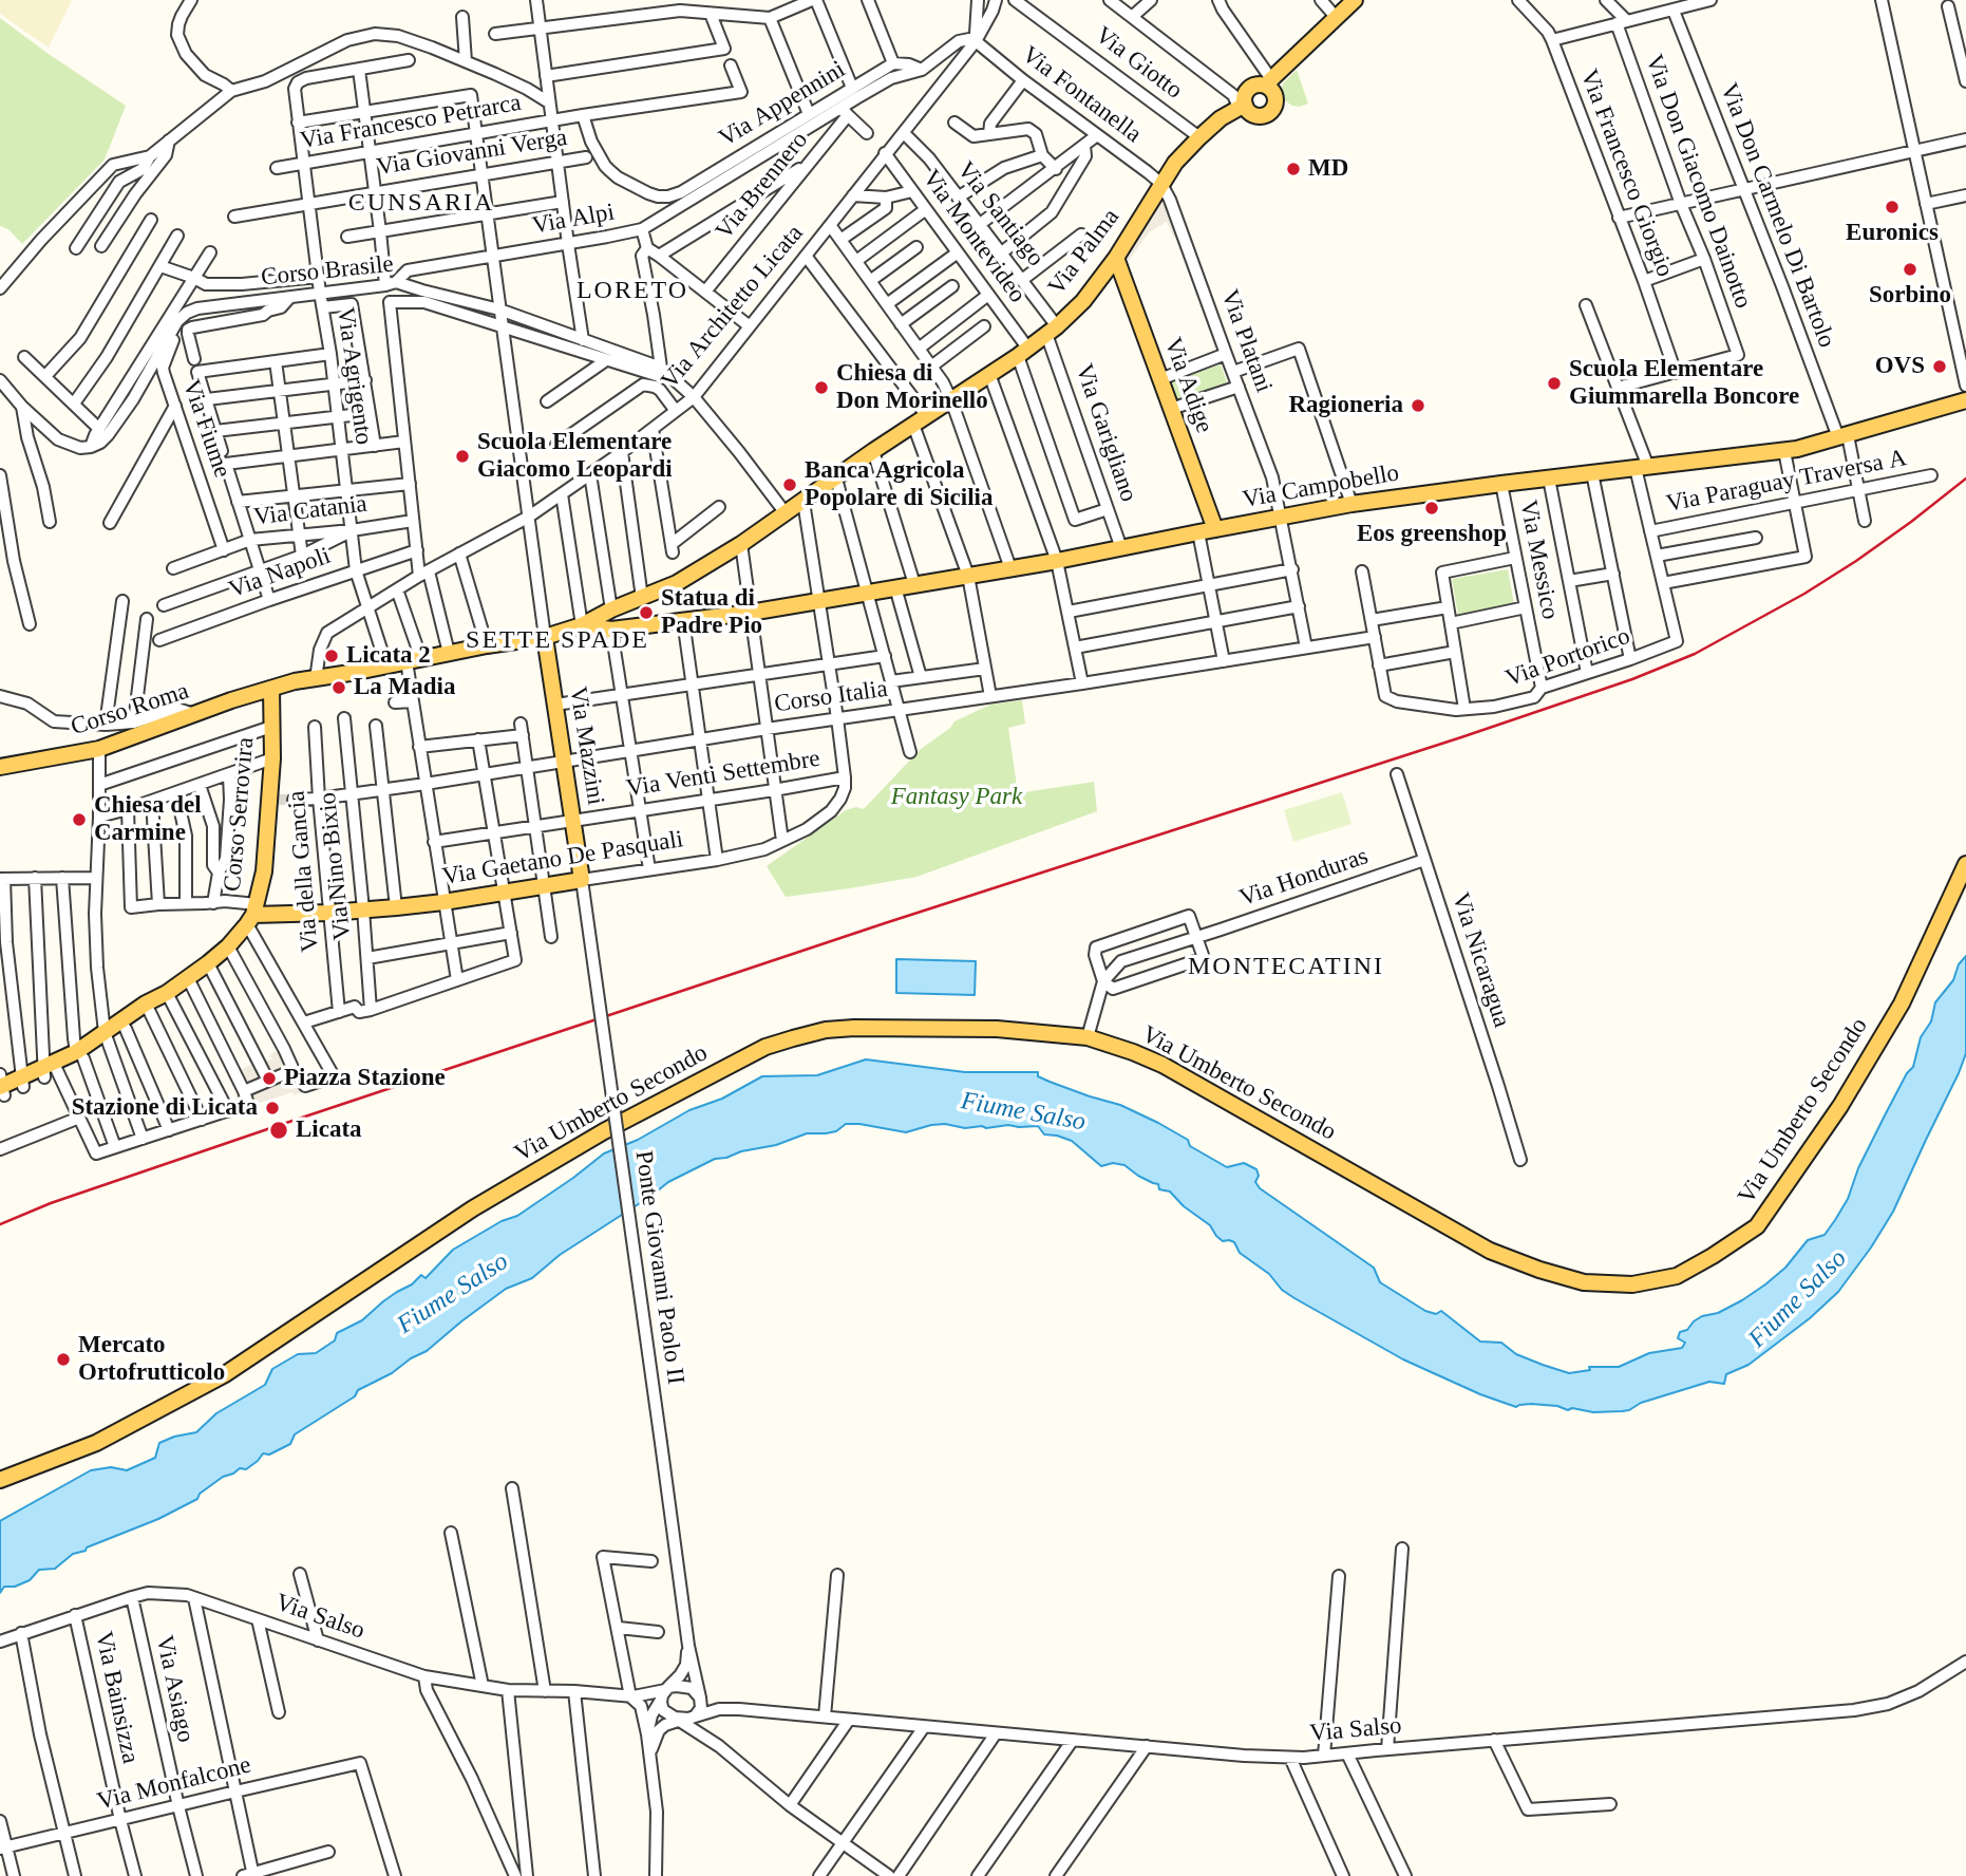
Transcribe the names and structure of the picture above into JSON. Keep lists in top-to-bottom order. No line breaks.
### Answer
{"streets":{"main road":["Via Palma","Via Adige","Via Campobello","Corso Roma","Via Mazzini","Corso Serrovira","Via Gaetano De Pasquali","Via Umberto Secondo"],"street":["Via Giotto","Via Fontanella","Via Appennini","Via Francesco Petrarca","Via Giovanni Verga","Via Francesco Giorgio","Via Don Giacomo Dainotto","Via Brennero","Via Santiago","Via Don Carmelo Di Bartolo","Via Alpi","Via Montevideo","Corso Brasile","Via Architetto Licata","Via Platani","Via Agrigento","Via Fiume","Via Garigliano","Via Paraguay Traversa A","Via Catania","Via Messico","Via Napoli","Via Portorico","Corso Italia","Via Venti Settembre","Via Nino Bixio","Via della Gancia","Via Honduras","Via Nicaragua","Ponte Giovanni Paolo II","Via Salso","Via Asiago","Via Bainsizza","Via Monfalcone"]},"crossings":[["Via Giotto","Via Palma"],["Via Fontanella","Via Appennini"],["Via Fontanella","Via Palma"],["Via Fontanella","Via Architetto Licata"],["Via Fontanella","Via Platani"],["Via Appennini","Via Francesco Petrarca"],["Via Appennini","Via Brennero"],["Via Appennini","Via Alpi"],["Via Appennini","Via Architetto Licata"],["Via Francesco Petrarca","Via Agrigento"],["Via Francesco Petrarca","Via Mazzini"],["Via Giovanni Verga","Via Agrigento"],["Via Giovanni Verga","Via Mazzini"],["Via Francesco Giorgio","Via Don Giacomo Dainotto"],["Via Santiago","Via Palma"],["Via Santiago","Via Architetto Licata"],["Via Santiago","Via Garigliano"],["Via Don Carmelo Di Bartolo","Via Paraguay Traversa A"],["Via Don Carmelo Di Bartolo","Via Campobello"],["Via Alpi","Corso Brasile"],["Via Alpi","Via Mazzini"],["Via Montevideo","Via Palma"],["Via Montevideo","Via Architetto Licata"],["Via Montevideo","Via Garigliano"],["Via Palma","Corso Brasile"],["Via Palma","Via Platani"],["Via Palma","Via Adige"],["Via Palma","Via Garigliano"],["Via Palma","Via Campobello"],["Via Palma","Corso Roma"],["Corso Brasile","Via Architetto Licata"],["Corso Brasile","Via Agrigento"],["Corso Brasile","Via Fiume"],["Corso Brasile","Via Mazzini"],["Via Architetto Licata","Via Agrigento"],["Via Architetto Licata","Corso Roma"],["Via Architetto Licata","Via Mazzini"],["Via Platani","Via Campobello"],["Via Platani","Corso Italia"],["Via Agrigento","Via Catania"],["Via Agrigento","Via Napoli"],["Via Agrigento","Corso Roma"],["Via Adige","Via Campobello"],["Via Fiume","Via Catania"],["Via Garigliano","Via Campobello"],["Via Campobello","Via Messico"],["Via Campobello","Corso Roma"],["Via Messico","Via Portorico"],["Corso Italia","Via Mazzini"],["Corso Italia","Via Nino Bixio"],["Corso Italia","Via della Gancia"],["Corso Roma","Via Mazzini"],["Corso Roma","Corso Serrovira"],["Via Mazzini","Via Venti Settembre"],["Via Mazzini","Via Gaetano De Pasquali"],["Via Mazzini","Ponte Giovanni Paolo II"],["Via Venti Settembre","Via Gaetano De Pasquali"],["Corso Serrovira","Via Gaetano De Pasquali"],["Via Gaetano De Pasquali","Via Nino Bixio"],["Via Gaetano De Pasquali","Via della Gancia"],["Via Gaetano De Pasquali","Ponte Giovanni Paolo II"],["Via Honduras","Via Nicaragua"],["Via Salso","Via Asiago"],["Via Salso","Via Bainsizza"],["Via Asiago","Via Monfalcone"],["Via Bainsizza","Via Monfalcone"]],"districts":["CUNSARIA","LORETO","SETTE SPADE","MONTECATINI"],"water":["Fiume Salso"],"parks":["Fantasy Park"],"places":["MD","Euronics","Sorbino","OVS","Scuola Elementare Giummarella Boncore","Chiesa di Don Morinello","Ragioneria","Scuola Elementare Giacomo Leopardi","Banca Agricola Popolare di Sicilia","Eos greenshop","Statua di Padre Pio","Licata 2","La Madia","Chiesa del Carmine","Piazza Stazione","Stazione di Licata","Licata","Mercato Ortofrutticolo"]}
